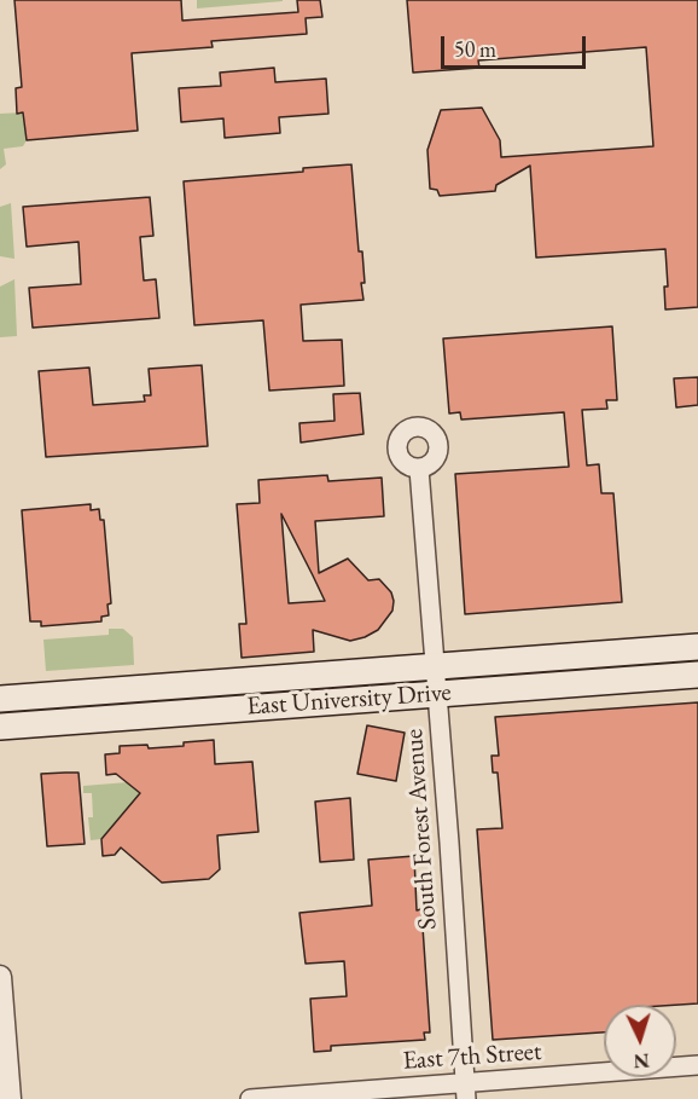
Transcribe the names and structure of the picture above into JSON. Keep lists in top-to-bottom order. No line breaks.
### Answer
{"streets":{"main road":["East University Drive"],"street":["South Forest Avenue","East 7th Street"]},"crossings":[["East University Drive","South Forest Avenue"],["South Forest Avenue","East 7th Street"]],"scale_bar":"50 m","north":"bottom"}
